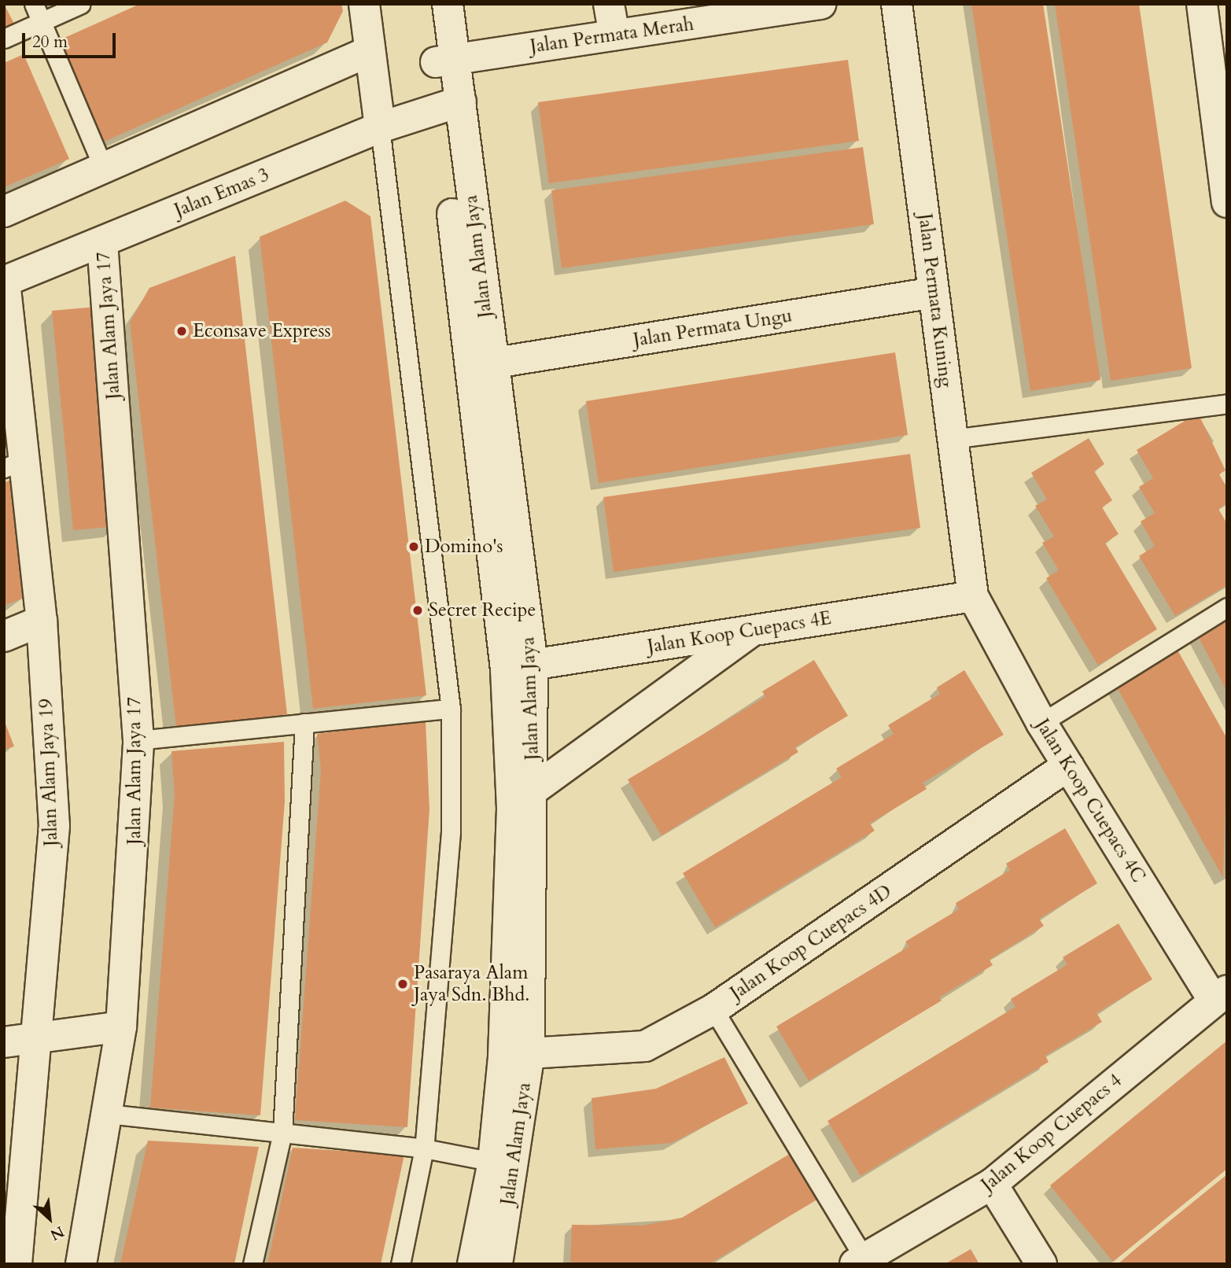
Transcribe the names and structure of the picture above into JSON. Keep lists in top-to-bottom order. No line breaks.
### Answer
{"streets":{"street":["Jalan Permata Merah","Jalan Emas 3","Jalan Alam Jaya","Jalan Permata Kuning","Jalan Alam Jaya 17","Jalan Permata Ungu","Jalan Koop Cuepacs 4E","Jalan Alam Jaya 19","Jalan Koop Cuepacs 4C","Jalan Koop Cuepacs 4D","Jalan Koop Cuepacs 4"]},"crossings":[["Jalan Permata Merah","Jalan Alam Jaya"],["Jalan Emas 3","Jalan Alam Jaya"],["Jalan Emas 3","Jalan Alam Jaya 17"],["Jalan Emas 3","Jalan Alam Jaya 19"],["Jalan Alam Jaya","Jalan Permata Ungu"],["Jalan Alam Jaya","Jalan Koop Cuepacs 4E"],["Jalan Alam Jaya","Jalan Koop Cuepacs 4D"],["Jalan Permata Kuning","Jalan Permata Ungu"],["Jalan Permata Kuning","Jalan Koop Cuepacs 4E"],["Jalan Permata Kuning","Jalan Koop Cuepacs 4C"],["Jalan Koop Cuepacs 4E","Jalan Koop Cuepacs 4C"],["Jalan Koop Cuepacs 4C","Jalan Koop Cuepacs 4D"],["Jalan Koop Cuepacs 4C","Jalan Koop Cuepacs 4"]],"places":["Econsave Express","Domino's","Secret Recipe","Pasaraya Alam Jaya Sdn. Bhd."],"scale_bar":"20 m","north":"bottom right"}
